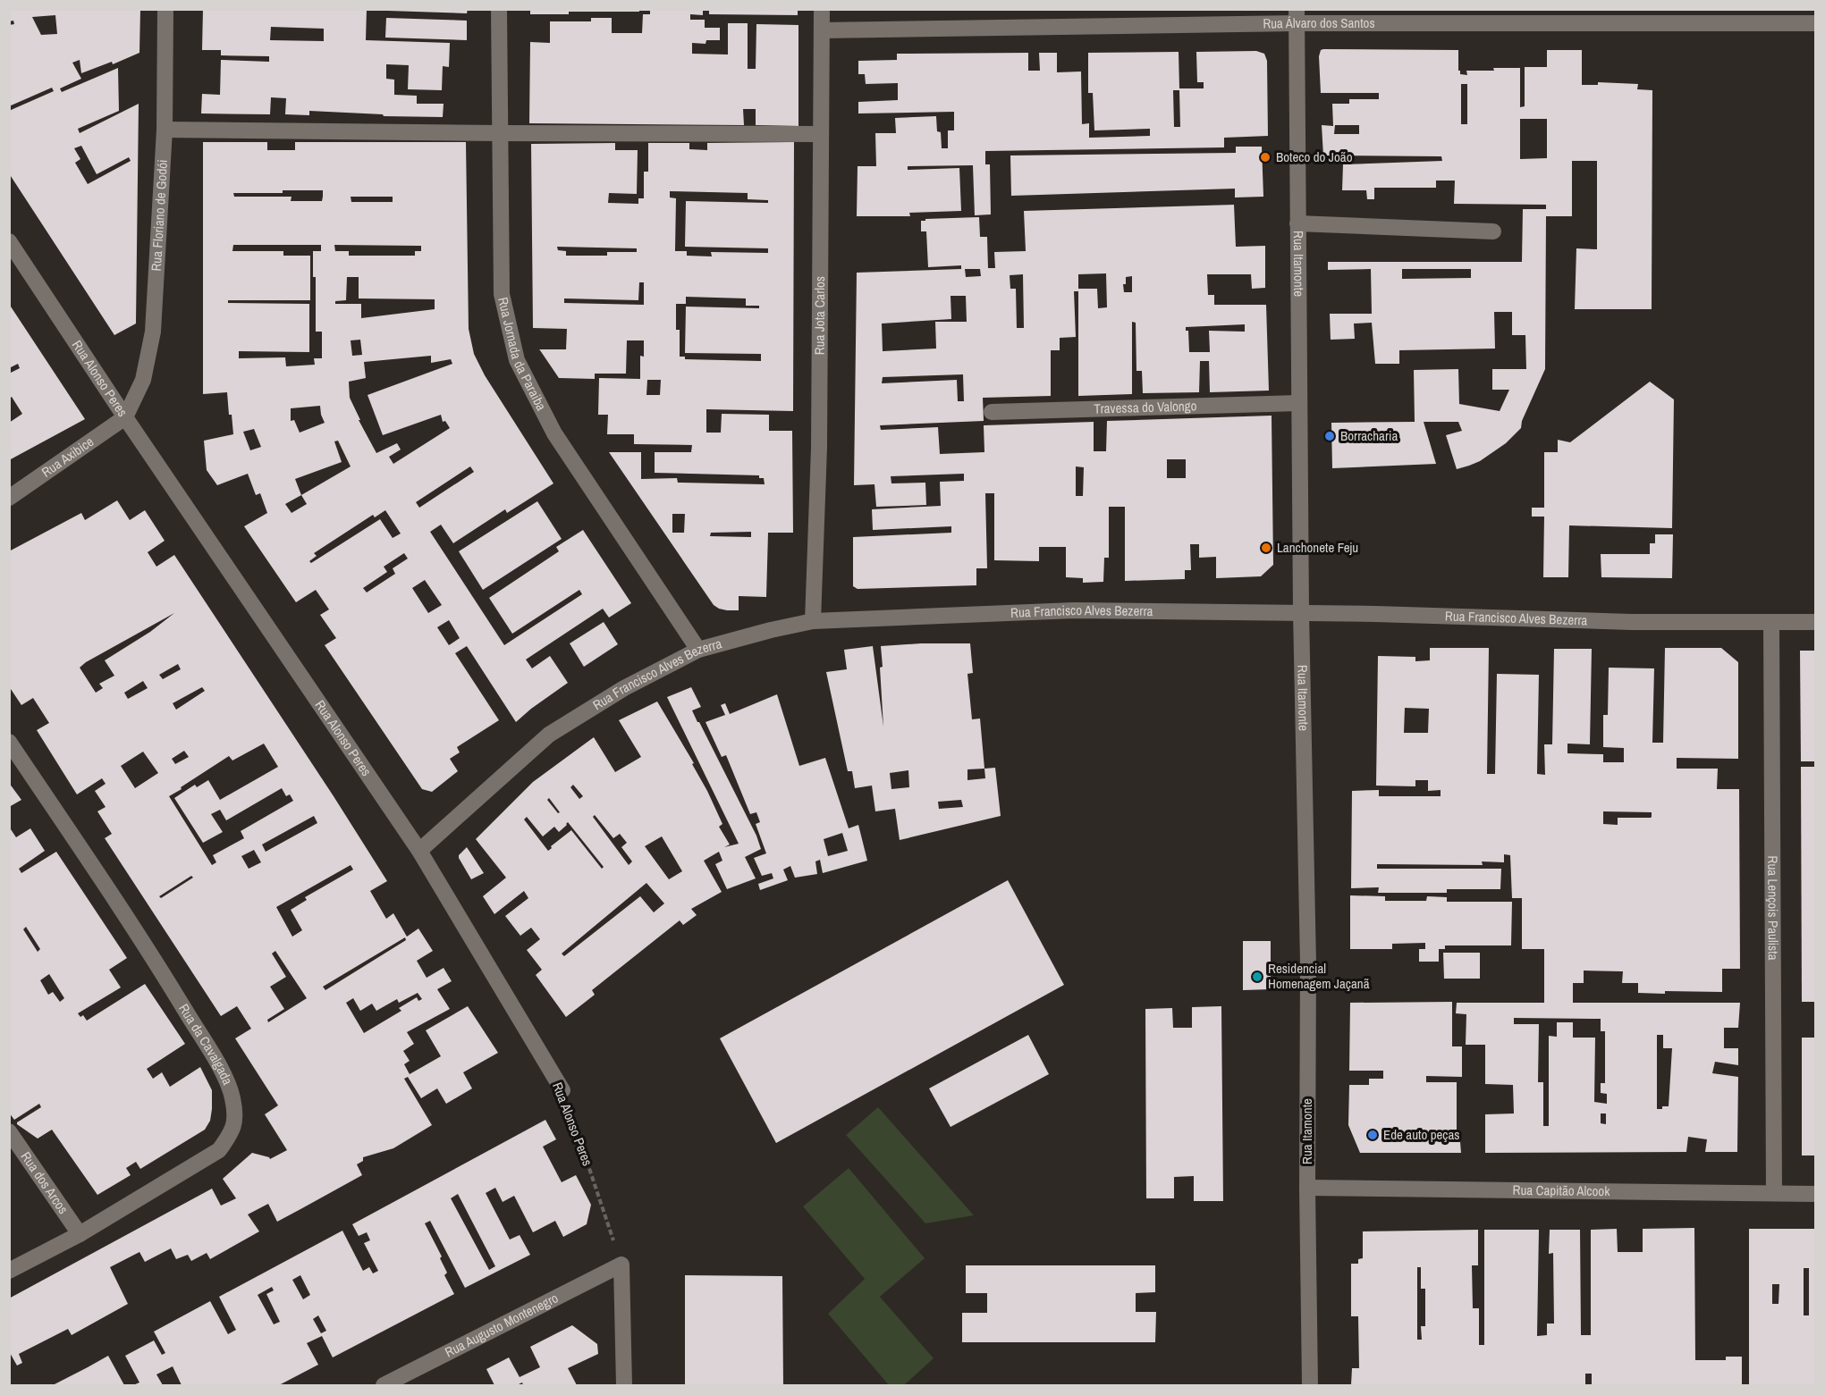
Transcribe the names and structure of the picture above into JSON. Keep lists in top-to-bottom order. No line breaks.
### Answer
{"streets":{"street":["Rua Álvaro dos Santos","Rua Floriano de Godói","Rua Itamonte","Rua Jota Carlos","Rua Jornada da Paraiba","Rua Alonso Peres","Travessa do Valongo","Rua Axibice","Rua Francisco Alves Bezerra","Rua Lençois Paulista","Rua da Cavalgada","Rua dos Arcos","Rua Capitão Alcook","Rua Augusto Montenegro"]},"crossings":[["Rua Álvaro dos Santos","Rua Itamonte"],["Rua Álvaro dos Santos","Rua Jota Carlos"],["Rua Floriano de Godói","Rua Alonso Peres"],["Rua Floriano de Godói","Rua Axibice"],["Rua Itamonte","Travessa do Valongo"],["Rua Itamonte","Rua Francisco Alves Bezerra"],["Rua Itamonte","Rua Capitão Alcook"],["Rua Jota Carlos","Rua Francisco Alves Bezerra"],["Rua Jornada da Paraiba","Rua Francisco Alves Bezerra"],["Rua Alonso Peres","Rua Axibice"],["Rua Alonso Peres","Rua Francisco Alves Bezerra"],["Rua Alonso Peres","Rua Augusto Montenegro"],["Rua Francisco Alves Bezerra","Rua Lençois Paulista"],["Rua Lençois Paulista","Rua Capitão Alcook"],["Rua da Cavalgada","Rua dos Arcos"]],"places":["Boteco do João","Borracharia","Lanchonete Feju","Residencial Homenagem Jaçanã","Ede auto peças"]}
